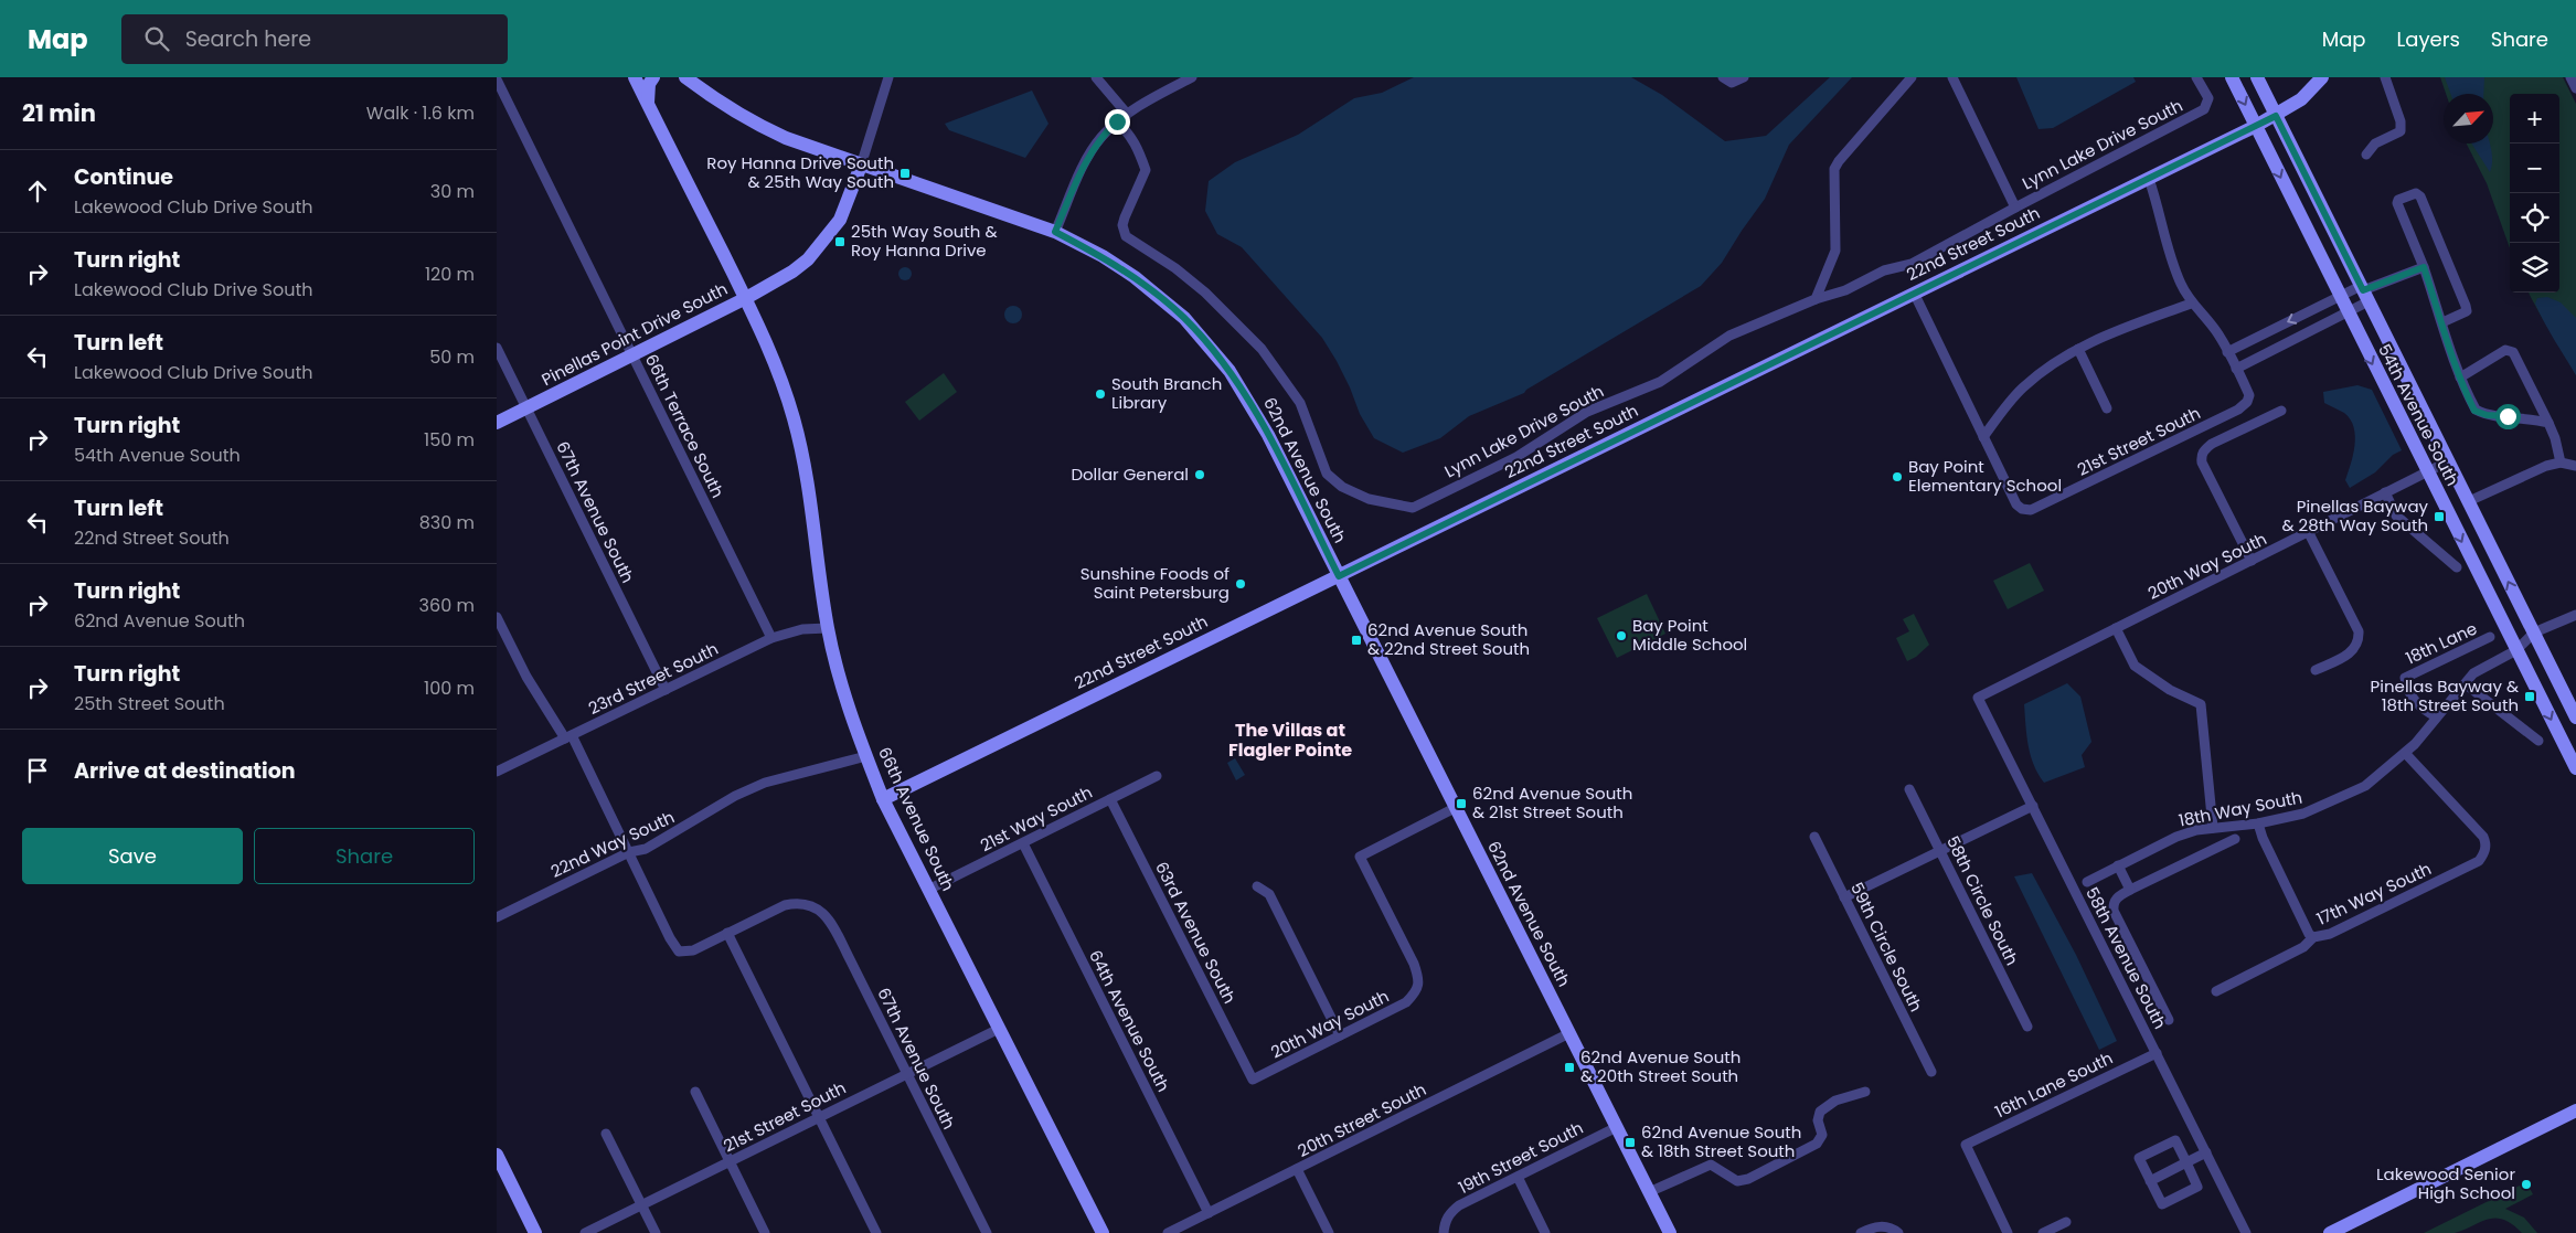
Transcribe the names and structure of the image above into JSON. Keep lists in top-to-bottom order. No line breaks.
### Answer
{"streets":{"street":["Lynn Lake Drive South","22nd Street South","Pinellas Point Drive South","54th Avenue South","66th Terrace South","21st Street South","62nd Avenue South","67th Avenue South","20th Way South","18th Lane","23rd Street South","18th Way South","66th Avenue South","21st Way South","22nd Way South","17th Way South","58th Circle South","63rd Avenue South","59th Circle South","58th Avenue South","64th Avenue South","16th Lane South","20th Street South","19th Street South"]},"crossings":[["22nd Street South","54th Avenue South"],["22nd Street South","62nd Avenue South"],["22nd Street South","66th Avenue South"],["Pinellas Point Drive South","66th Terrace South"],["Pinellas Point Drive South","67th Avenue South"],["Pinellas Point Drive South","66th Avenue South"],["54th Avenue South","20th Way South"],["54th Avenue South","18th Way South"],["66th Terrace South","23rd Street South"],["21st Street South","67th Avenue South"],["21st Street South","66th Avenue South"],["62nd Avenue South","20th Way South"],["62nd Avenue South","20th Street South"],["62nd Avenue South","19th Street South"],["67th Avenue South","23rd Street South"],["20th Way South","63rd Avenue South"],["20th Way South","58th Avenue South"],["18th Lane","18th Way South"],["23rd Street South","66th Avenue South"],["18th Way South","17th Way South"],["66th Avenue South","21st Way South"],["66th Avenue South","22nd Way South"],["21st Way South","63rd Avenue South"],["21st Way South","64th Avenue South"],["58th Avenue South","16th Lane South"],["64th Avenue South","20th Street South"]],"districts":["The Villas at Flagler Pointe"],"places":{"transit":["Roy Hanna Drive South & 25th Way South","25th Way South & Roy Hanna Drive","Pinellas Bayway & 28th Way South","62nd Avenue South & 22nd Street South","Pinellas Bayway & 18th Street South","62nd Avenue South & 21st Street South","62nd Avenue South & 20th Street South","62nd Avenue South & 18th Street South"],"other":["South Branch Library","Dollar General","Bay Point Elementary School","Sunshine Foods of Saint Petersburg","Bay Point Middle School","Lakewood Senior High School"]},"north":"top right","page":{"header":"Map","search":"Search here","nav":["Map","Layers","Share"],"heading":["21 min","Walk · 1.6 km"],"map_buttons":["+","−"],"list":[["Continue","Lakewood Club Drive South","30 m"],["Turn right","Lakewood Club Drive South","120 m"],["Turn left","Lakewood Club Drive South","50 m"],["Turn right","54th Avenue South","150 m"],["Turn left","22nd Street South","830 m"],["Turn right","62nd Avenue South","360 m"],["Turn right","25th Street South","100 m"],"Arrive at destination"],"buttons":["Save","Share"]}}
